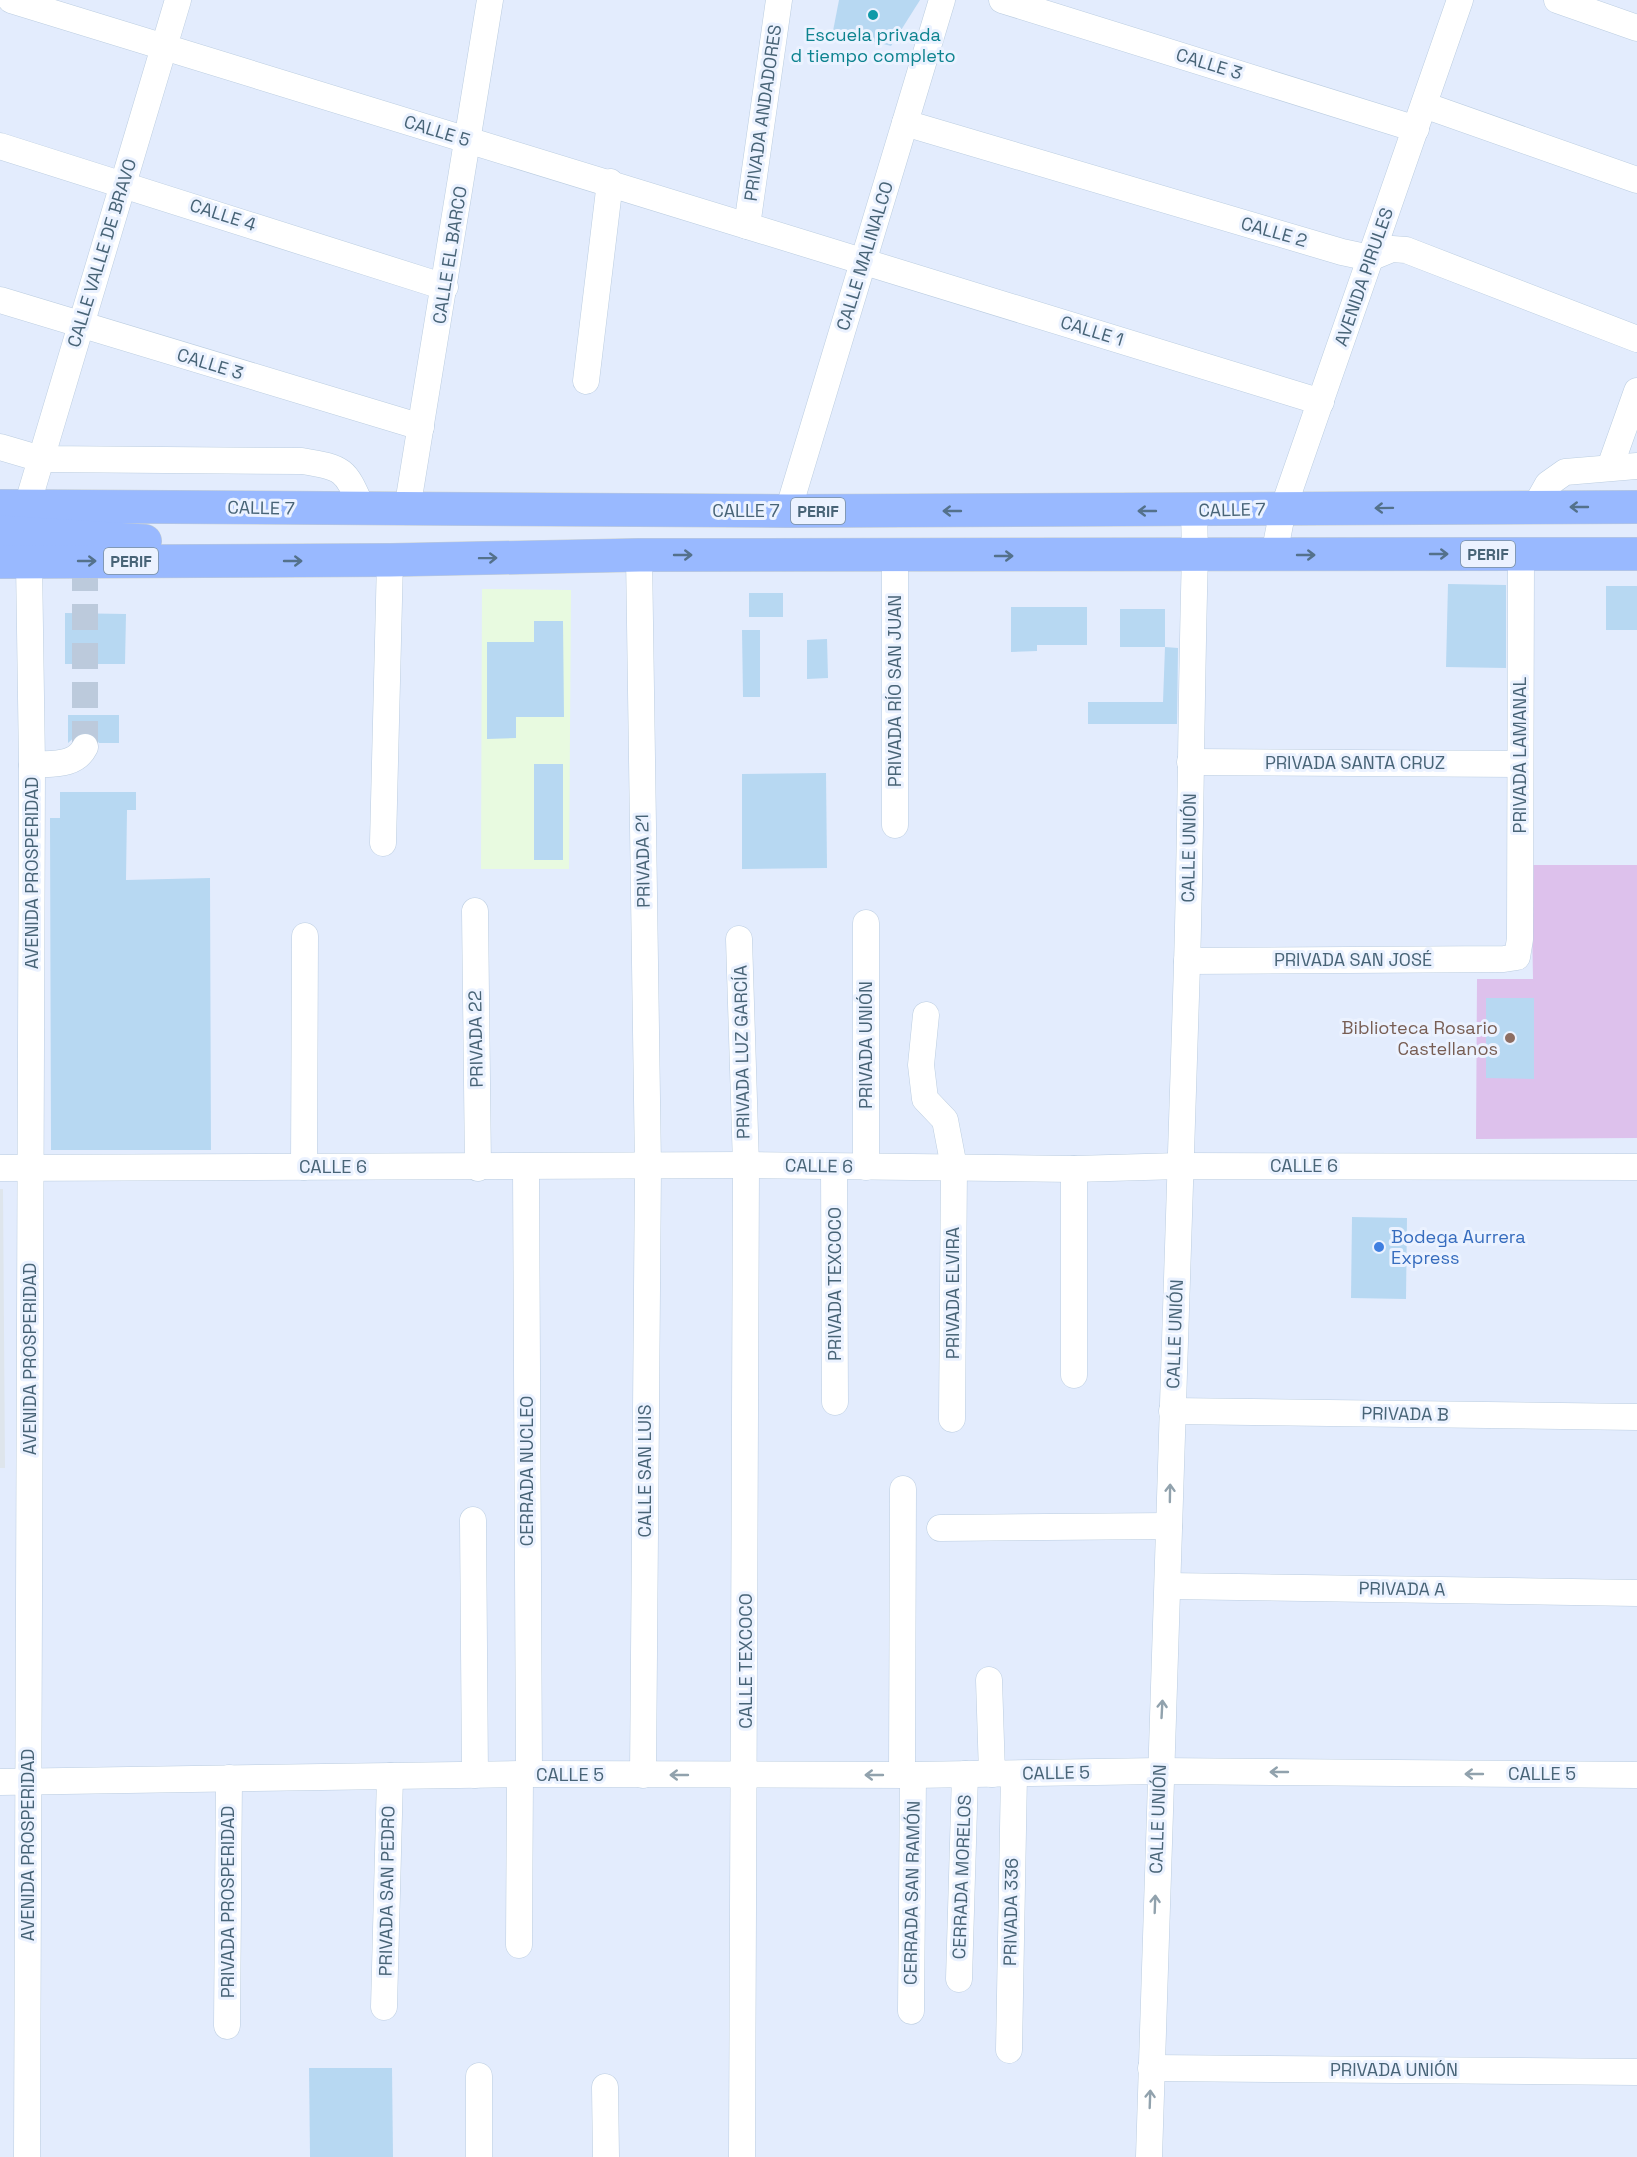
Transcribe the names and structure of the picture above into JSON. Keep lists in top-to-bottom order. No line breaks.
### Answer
{"streets":{"main road":["CALLE 7","PERIF"],"street":["CALLE 3","PRIVADA ANDADORES","CALLE 5","CALLE 4","CALLE 2","CALLE VALLE DE BRAVO","CALLE EL BARCO","CALLE MALINALCO","AVENIDA PIRULES","CALLE 1","PRIVADA RÍO SAN JUAN","PRIVADA LAMANAL","PRIVADA SANTA CRUZ","CALLE UNIÓN","PRIVADA 21","AVENIDA PROSPERIDAD","PRIVADA SAN JOSÉ","PRIVADA 22","PRIVADA UNIÓN","PRIVADA LUZ GARCÍA","CALLE 6","PRIVADA TEXCOCO","PRIVADA ELVIRA","PRIVADA B","CERRADA NUCLEO","CALLE SAN LUIS","PRIVADA A","CALLE TEXCOCO","CERRADA MORELOS","PRIVADA SAN PEDRO","CERRADA SAN RAMÓN","PRIVADA PROSPERIDAD","PRIVADA 336"]},"crossings":[["CALLE 3","CALLE VALLE DE BRAVO"],["CALLE 3","CALLE EL BARCO"],["CALLE 3","AVENIDA PIRULES"],["PRIVADA ANDADORES","CALLE 5"],["CALLE 5","CALLE VALLE DE BRAVO"],["CALLE 5","CALLE EL BARCO"],["CALLE 5","CALLE MALINALCO"],["CALLE 5","CALLE 1"],["CALLE 5","CALLE UNIÓN"],["CALLE 5","AVENIDA PROSPERIDAD"],["CALLE 5","CERRADA NUCLEO"],["CALLE 5","CALLE SAN LUIS"],["CALLE 5","CALLE TEXCOCO"],["CALLE 5","CERRADA MORELOS"],["CALLE 5","PRIVADA SAN PEDRO"],["CALLE 5","CERRADA SAN RAMÓN"],["CALLE 5","PRIVADA PROSPERIDAD"],["CALLE 5","PRIVADA 336"],["CALLE 4","CALLE VALLE DE BRAVO"],["CALLE 4","CALLE EL BARCO"],["CALLE 2","CALLE MALINALCO"],["CALLE 2","AVENIDA PIRULES"],["CALLE VALLE DE BRAVO","CALLE 7"],["CALLE EL BARCO","CALLE 7"],["CALLE MALINALCO","CALLE 1"],["CALLE MALINALCO","CALLE 7"],["AVENIDA PIRULES","CALLE 1"],["AVENIDA PIRULES","CALLE 7"],["AVENIDA PIRULES","PERIF"],["CALLE 7","CALLE UNIÓN"],["PERIF","PRIVADA RÍO SAN JUAN"],["PERIF","PRIVADA LAMANAL"],["PERIF","CALLE UNIÓN"],["PERIF","PRIVADA 21"],["PERIF","AVENIDA PROSPERIDAD"],["PRIVADA LAMANAL","PRIVADA SANTA CRUZ"],["PRIVADA LAMANAL","PRIVADA SAN JOSÉ"],["PRIVADA SANTA CRUZ","CALLE UNIÓN"],["CALLE UNIÓN","PRIVADA SAN JOSÉ"],["CALLE UNIÓN","PRIVADA UNIÓN"],["CALLE UNIÓN","CALLE 6"],["CALLE UNIÓN","PRIVADA B"],["CALLE UNIÓN","PRIVADA A"],["PRIVADA 21","CALLE 6"],["PRIVADA 21","CALLE SAN LUIS"],["AVENIDA PROSPERIDAD","CALLE 6"],["PRIVADA 22","CALLE 6"],["PRIVADA UNIÓN","CALLE 6"],["PRIVADA LUZ GARCÍA","CALLE 6"],["PRIVADA LUZ GARCÍA","CALLE TEXCOCO"],["CALLE 6","PRIVADA TEXCOCO"],["CALLE 6","PRIVADA ELVIRA"],["CALLE 6","CERRADA NUCLEO"],["CALLE 6","CALLE SAN LUIS"],["CALLE 6","CALLE TEXCOCO"]],"one_way":["CALLE UNIÓN"],"places":["Escuela privada d tiempo completo","Biblioteca Rosario Castellanos","Bodega Aurrera Express"]}
